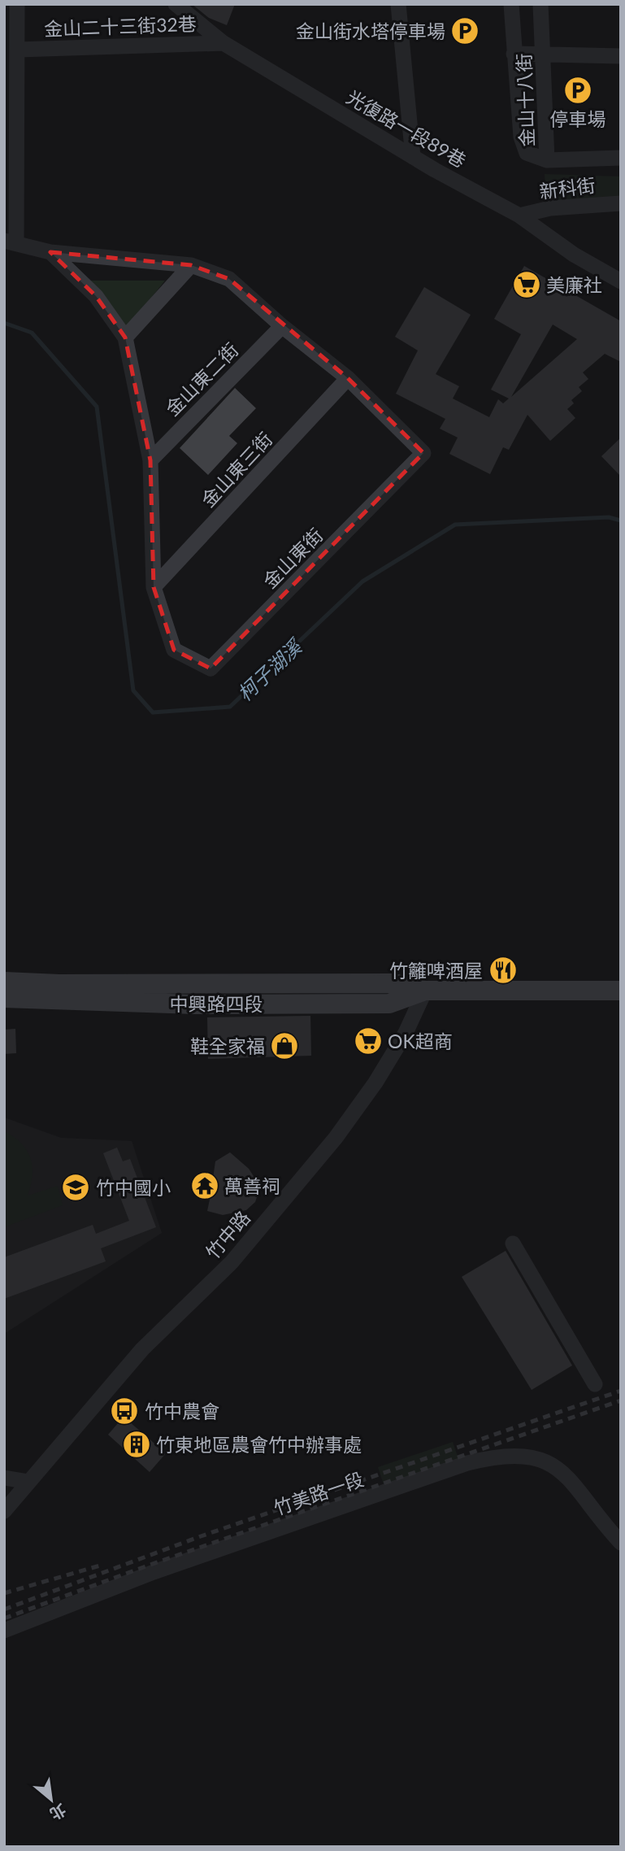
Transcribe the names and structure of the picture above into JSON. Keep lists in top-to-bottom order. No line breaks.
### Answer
{"streets":{"main road":["中興路四段"],"street":["金山二十三街32巷","金山十八街","光復路一段89巷","新科街","金山東二街","金山東三街","金山東街","竹中路","竹美路一段"]},"crossings":[["金山二十三街32巷","光復路一段89巷"],["光復路一段89巷","新科街"],["金山東二街","金山東街"],["金山東三街","金山東街"],["中興路四段","竹中路"]],"water":["柯子湖溪"],"places":{"parking":["金山街水塔停車場","停車場"],"supermarket":["美廉社","OK超商"],"restaurant":["竹籬啤酒屋"],"shop":["鞋全家福"],"temple":["萬善祠"],"school or university":["竹中國小"],"bus stop":["竹中農會"],"building":["竹東地區農會竹中辦事處"]},"north":"bottom right"}
